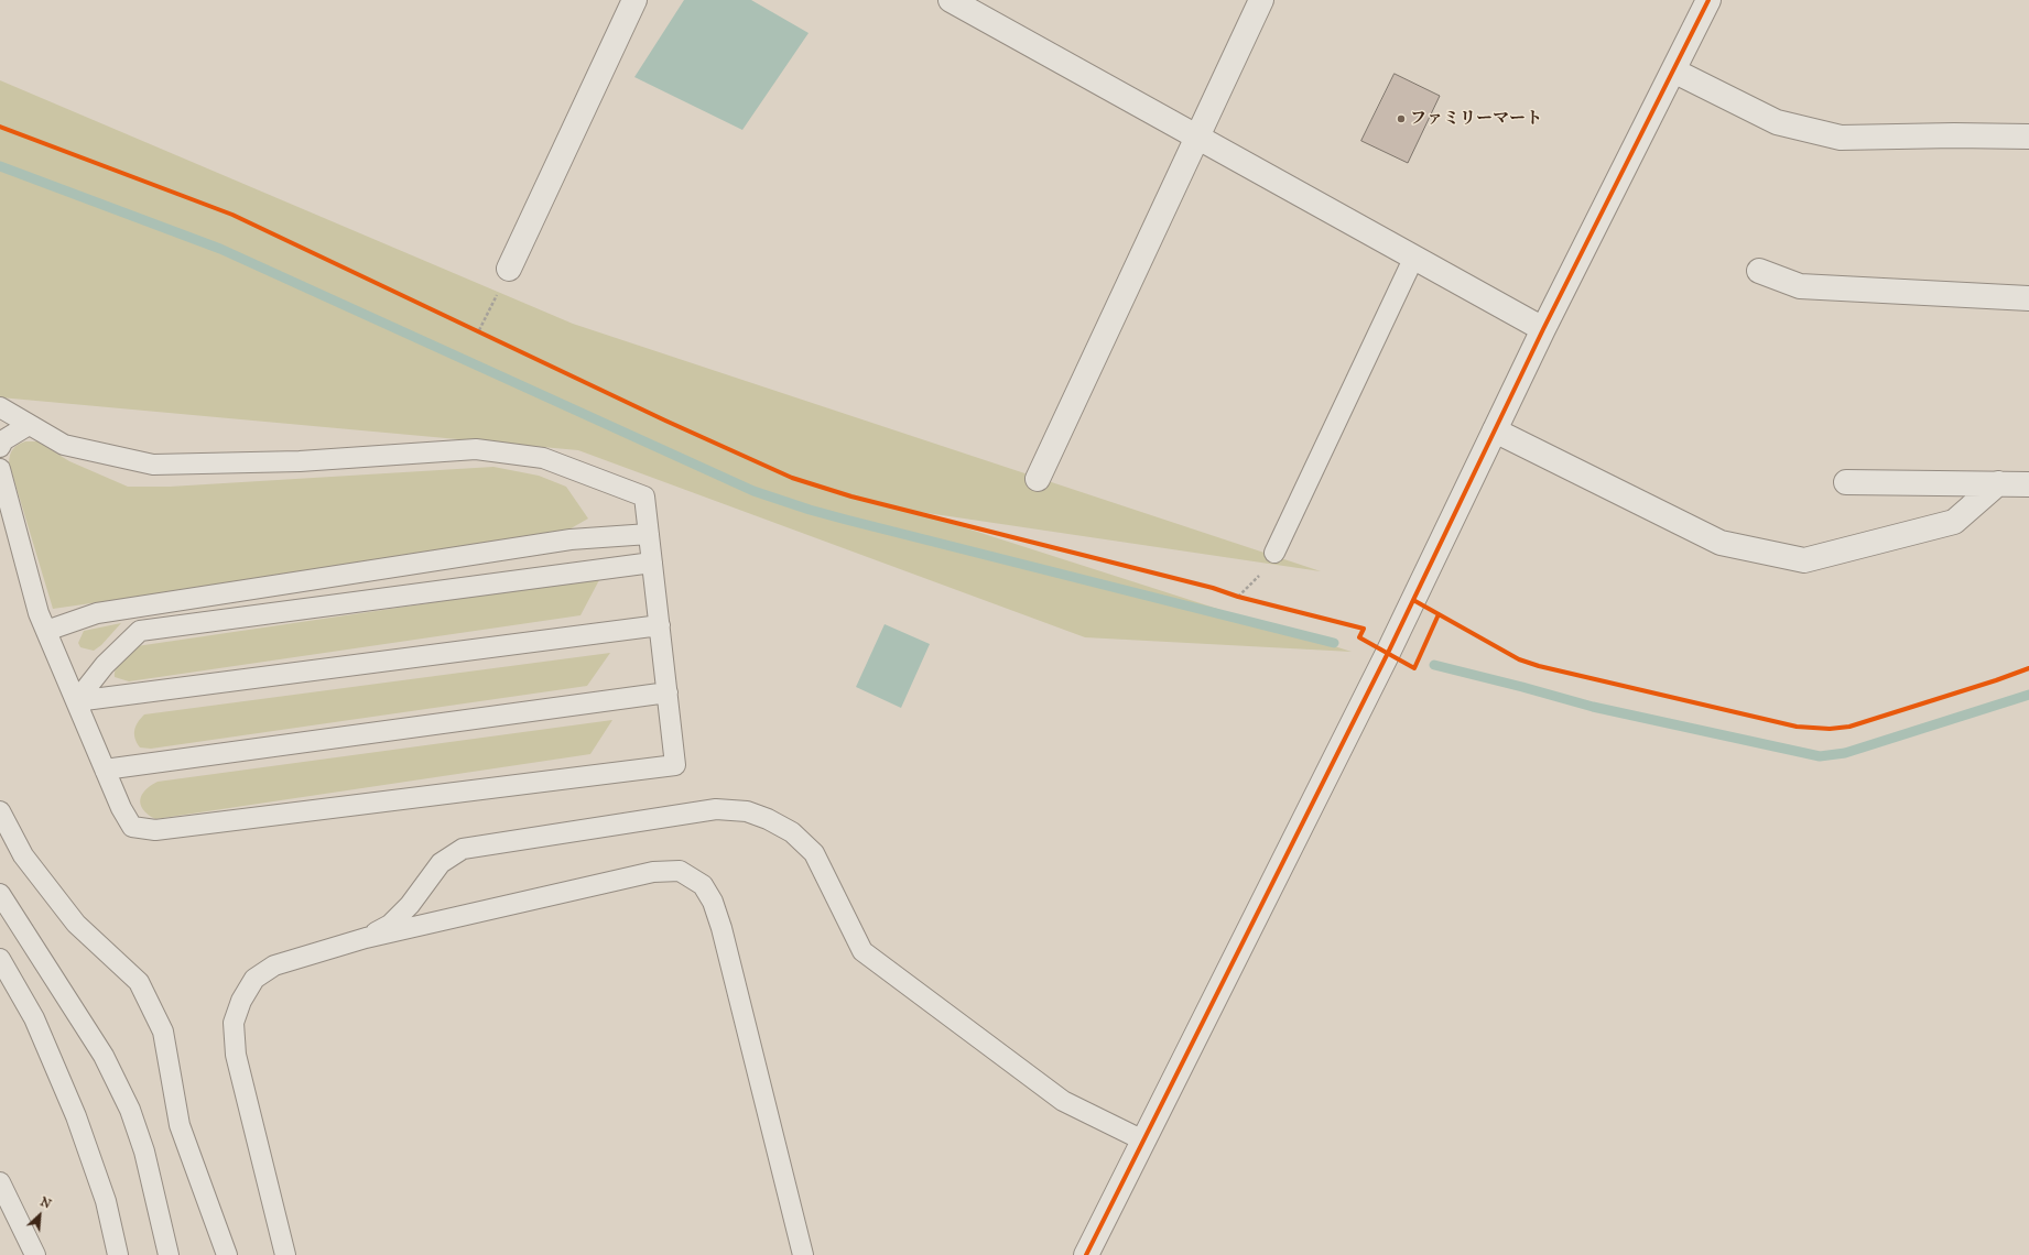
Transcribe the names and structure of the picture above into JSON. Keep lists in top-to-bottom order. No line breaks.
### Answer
{"places":["ファミリーマート"],"north":"top right"}
